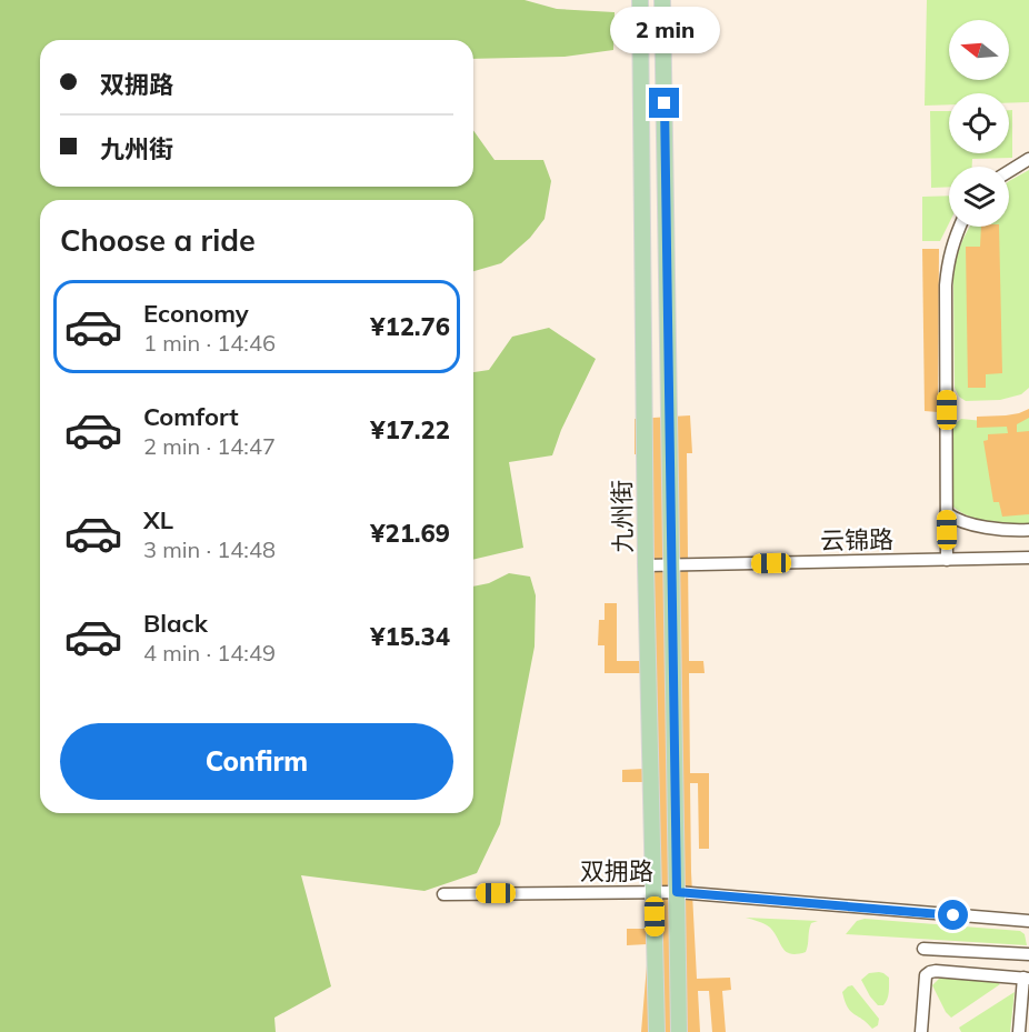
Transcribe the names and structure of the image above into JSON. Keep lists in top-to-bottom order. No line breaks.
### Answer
{"streets":{"main road":["九州街"],"street":["云锦路","双拥路"]},"crossings":[["九州街","云锦路"],["九州街","双拥路"]],"north":"left","page":{"bubble":"2 min","banner":["双拥路","九州街"],"heading":"Choose a ride","list":[{"name":"Economy","note":"1 min · 14:46","value":"¥12.76"},{"name":"Comfort","note":"2 min · 14:47","value":"¥17.22"},{"name":"XL","note":"3 min · 14:48","value":"¥21.69"},{"name":"Black","note":"4 min · 14:49","value":"¥15.34"}],"buttons":"Confirm"}}
